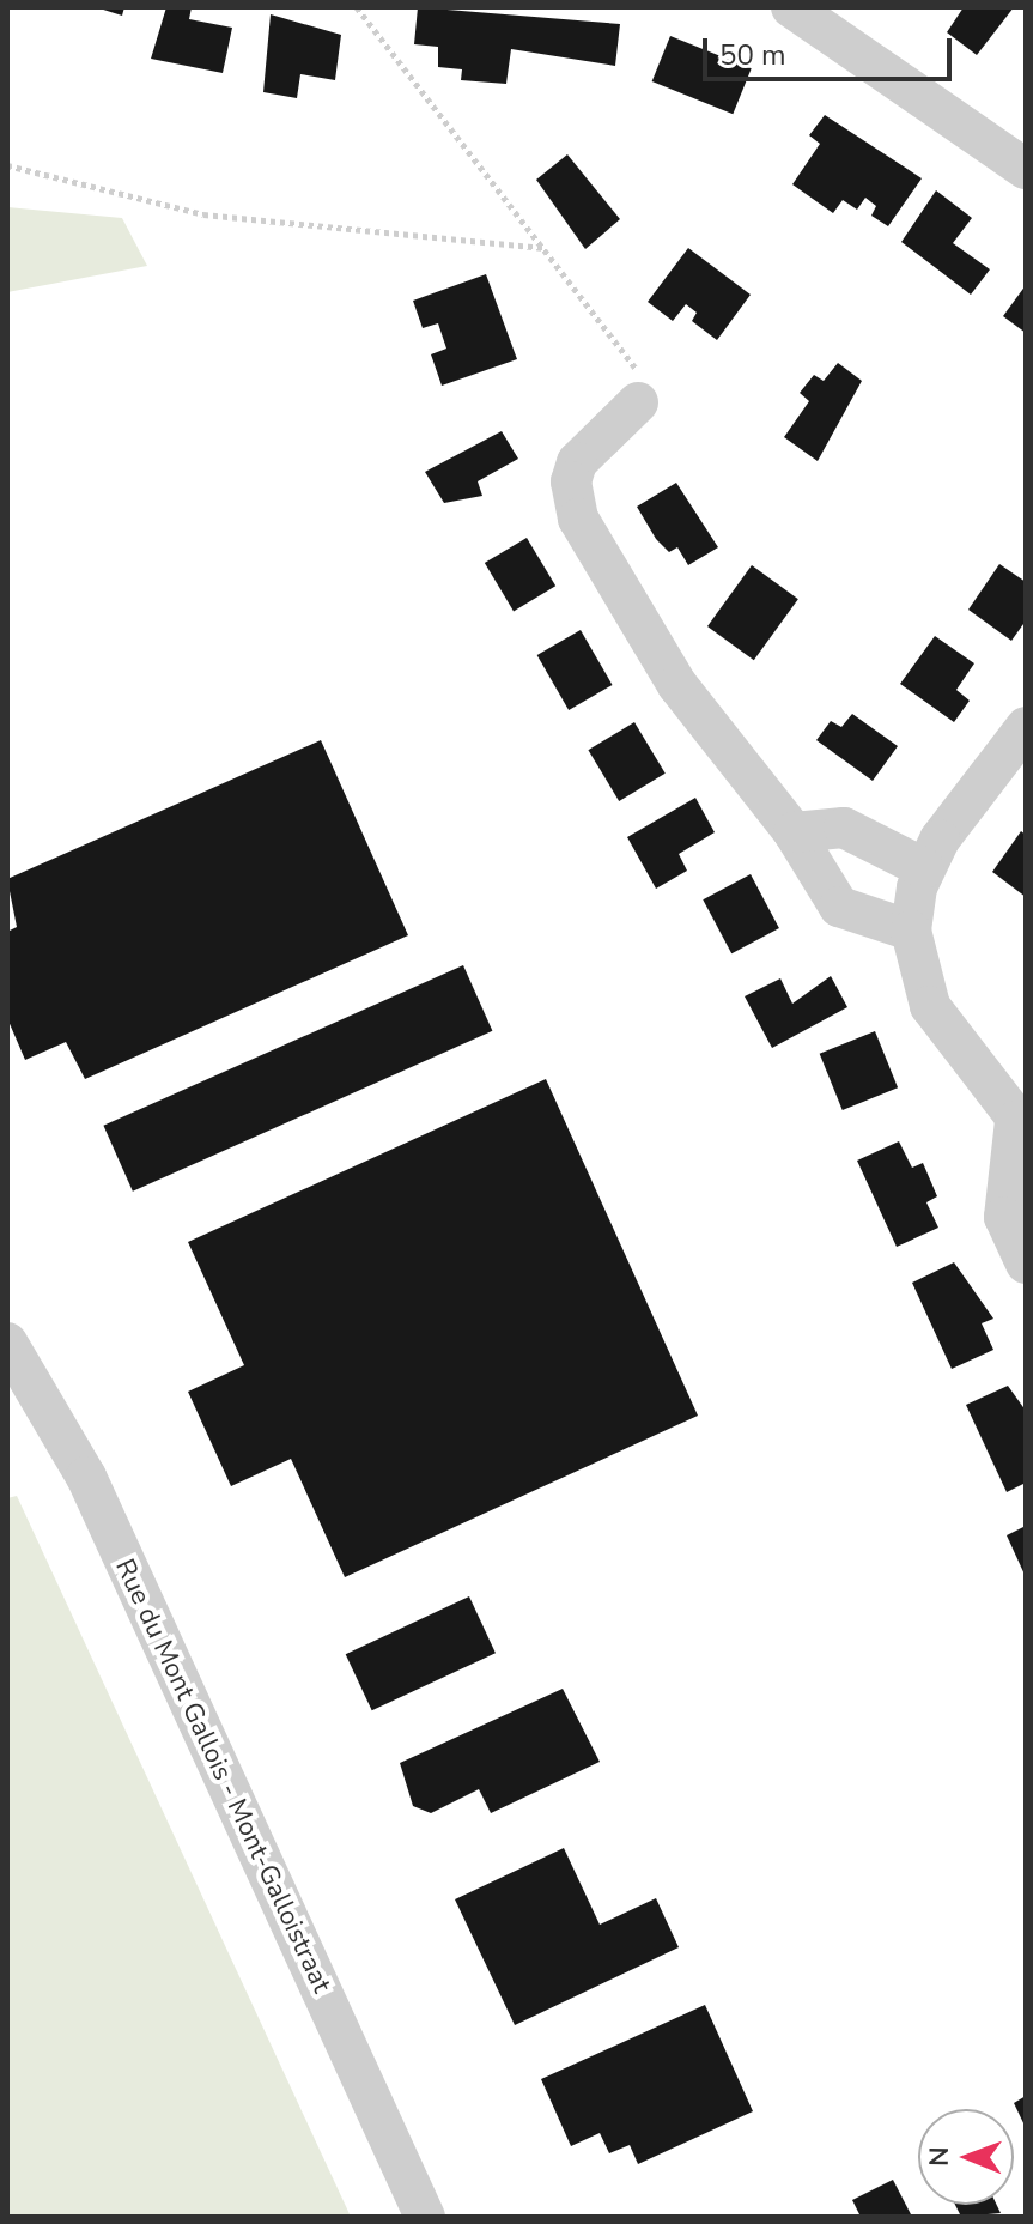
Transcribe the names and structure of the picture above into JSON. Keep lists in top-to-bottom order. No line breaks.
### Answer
{"streets":{"street":["Rue du Mont Gallois - Mont-Galloistraat"]},"scale_bar":"50 m","north":"left"}
